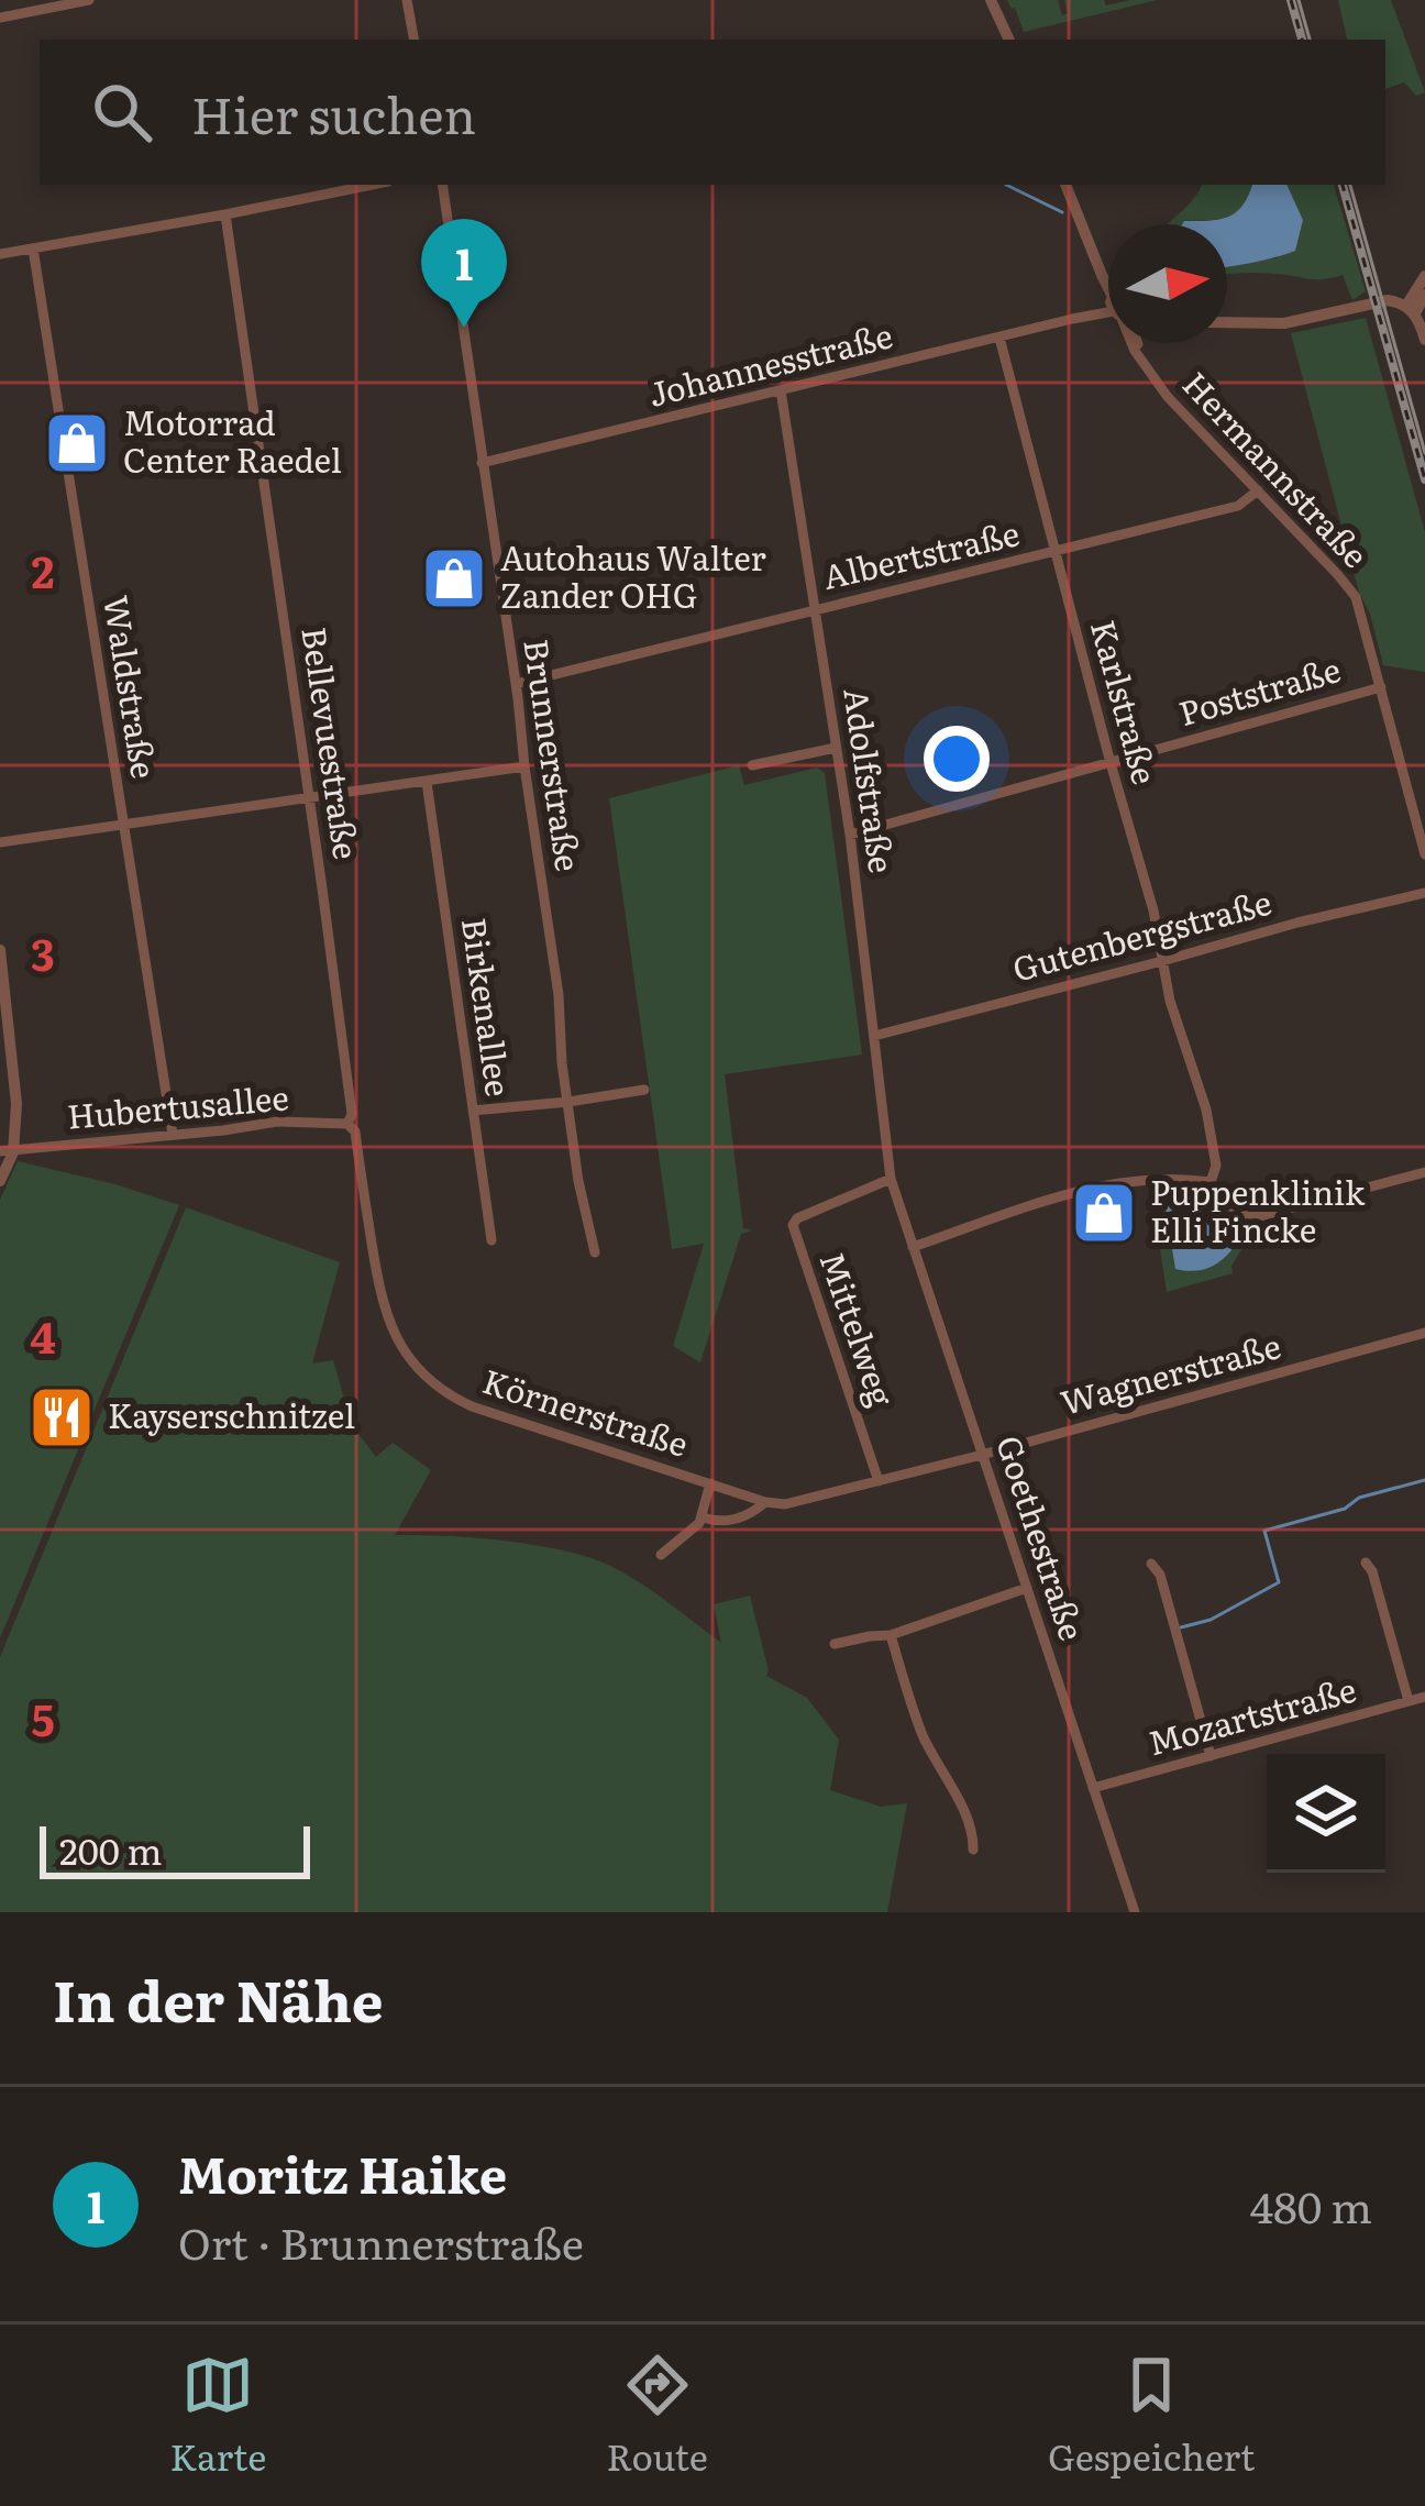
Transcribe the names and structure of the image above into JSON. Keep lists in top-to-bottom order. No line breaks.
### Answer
{"streets":{"street":["Johannesstraße","Hermannstraße","Albertstraße","Waldstraße","Poststraße","Karlstraße","Bellevuestraße","Brunnerstraße","Adolfstraße","Gutenbergstraße","Birkenallee","Hubertusallee","Mittelweg","Wagnerstraße","Körnerstraße","Goethestraße","Mozartstraße"]},"crossings":[["Johannesstraße","Karlstraße"],["Johannesstraße","Brunnerstraße"],["Johannesstraße","Adolfstraße"],["Hermannstraße","Albertstraße"],["Hermannstraße","Poststraße"],["Albertstraße","Karlstraße"],["Albertstraße","Brunnerstraße"],["Albertstraße","Adolfstraße"],["Waldstraße","Hubertusallee"],["Poststraße","Karlstraße"],["Poststraße","Adolfstraße"],["Karlstraße","Gutenbergstraße"],["Bellevuestraße","Hubertusallee"],["Bellevuestraße","Körnerstraße"],["Adolfstraße","Gutenbergstraße"],["Adolfstraße","Mittelweg"],["Adolfstraße","Goethestraße"],["Mittelweg","Wagnerstraße"],["Mittelweg","Goethestraße"],["Wagnerstraße","Körnerstraße"],["Wagnerstraße","Goethestraße"],["Goethestraße","Mozartstraße"]],"places":{"shop":["Motorrad Center Raedel","Autohaus Walter Zander OHG","Puppenklinik Elli Fincke"],"restaurant":["Kayserschnitzel"]},"scale_bar":"200 m","north":"right","page":{"search":"Hier suchen","pins":"1","scale":"200 m","heading":"In der Nähe","list":[{"mark":"1","name":"Moritz Haike","note":"Ort · Brunnerstraße","value":"480 m"}],"nav":["Karte","Route","Gespeichert"]},"grid":{"rows":["2","3","4","5"]}}
